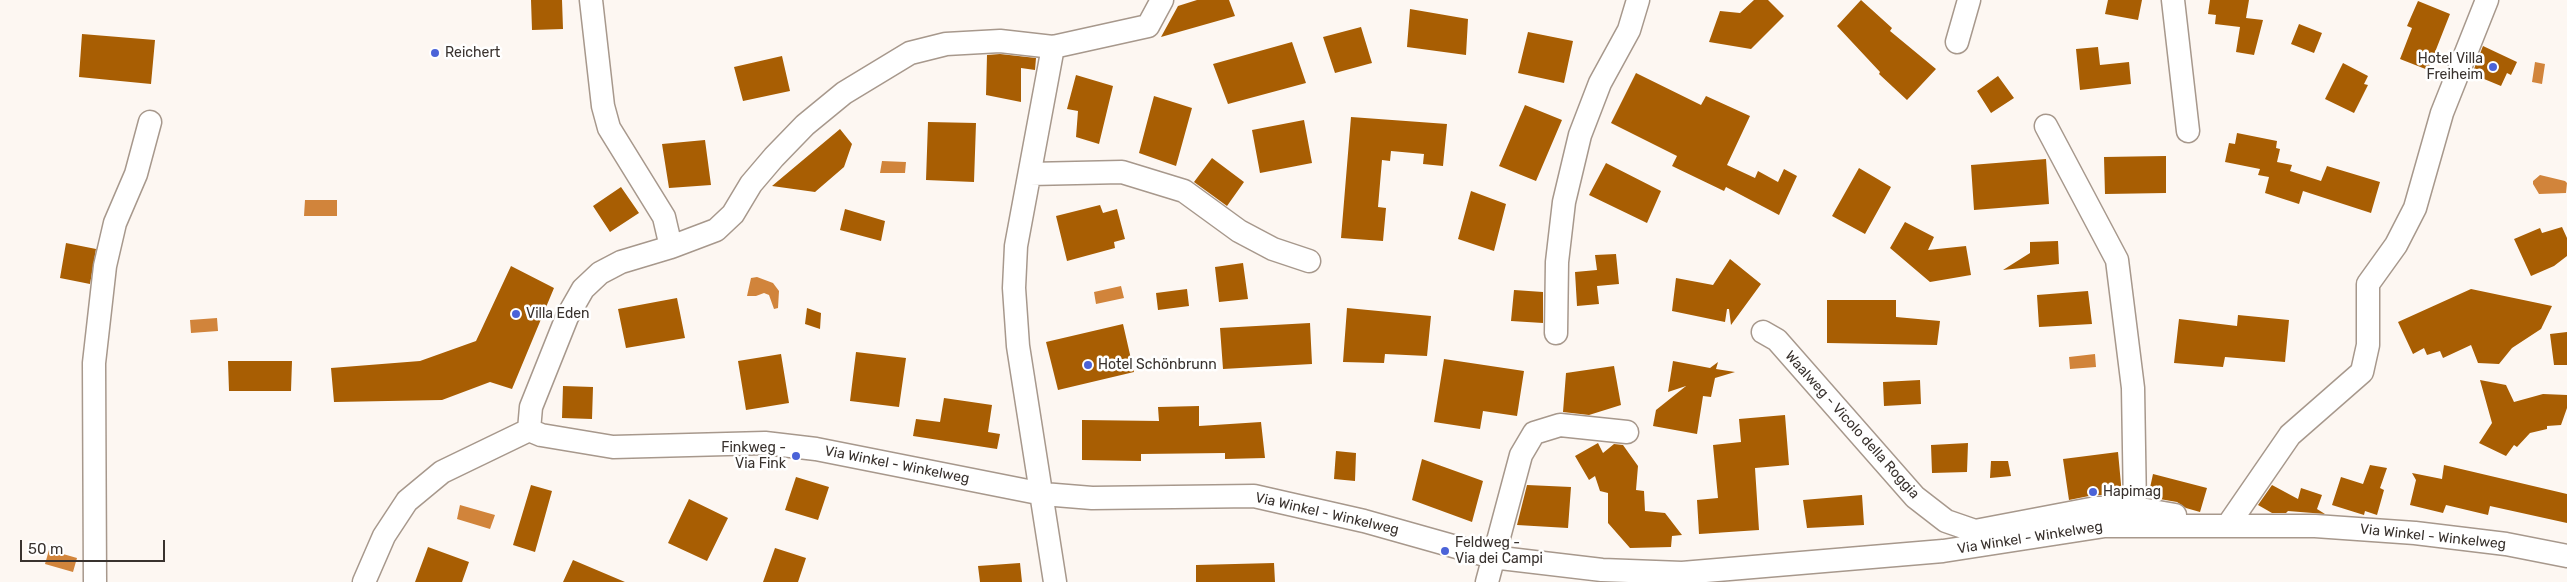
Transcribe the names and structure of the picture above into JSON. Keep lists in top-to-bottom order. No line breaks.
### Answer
{"streets":{"street":["Waalweg - Vicolo della Roggia","Via Winkel - Winkelweg"]},"crossings":[["Waalweg - Vicolo della Roggia","Via Winkel - Winkelweg"]],"places":["Reichert","Hotel Villa Freiheim","Villa Eden","Hotel Schönbrunn","Finkweg - Via Fink","Hapimag","Feldweg - Via dei Campi"],"scale_bar":"50 m"}
